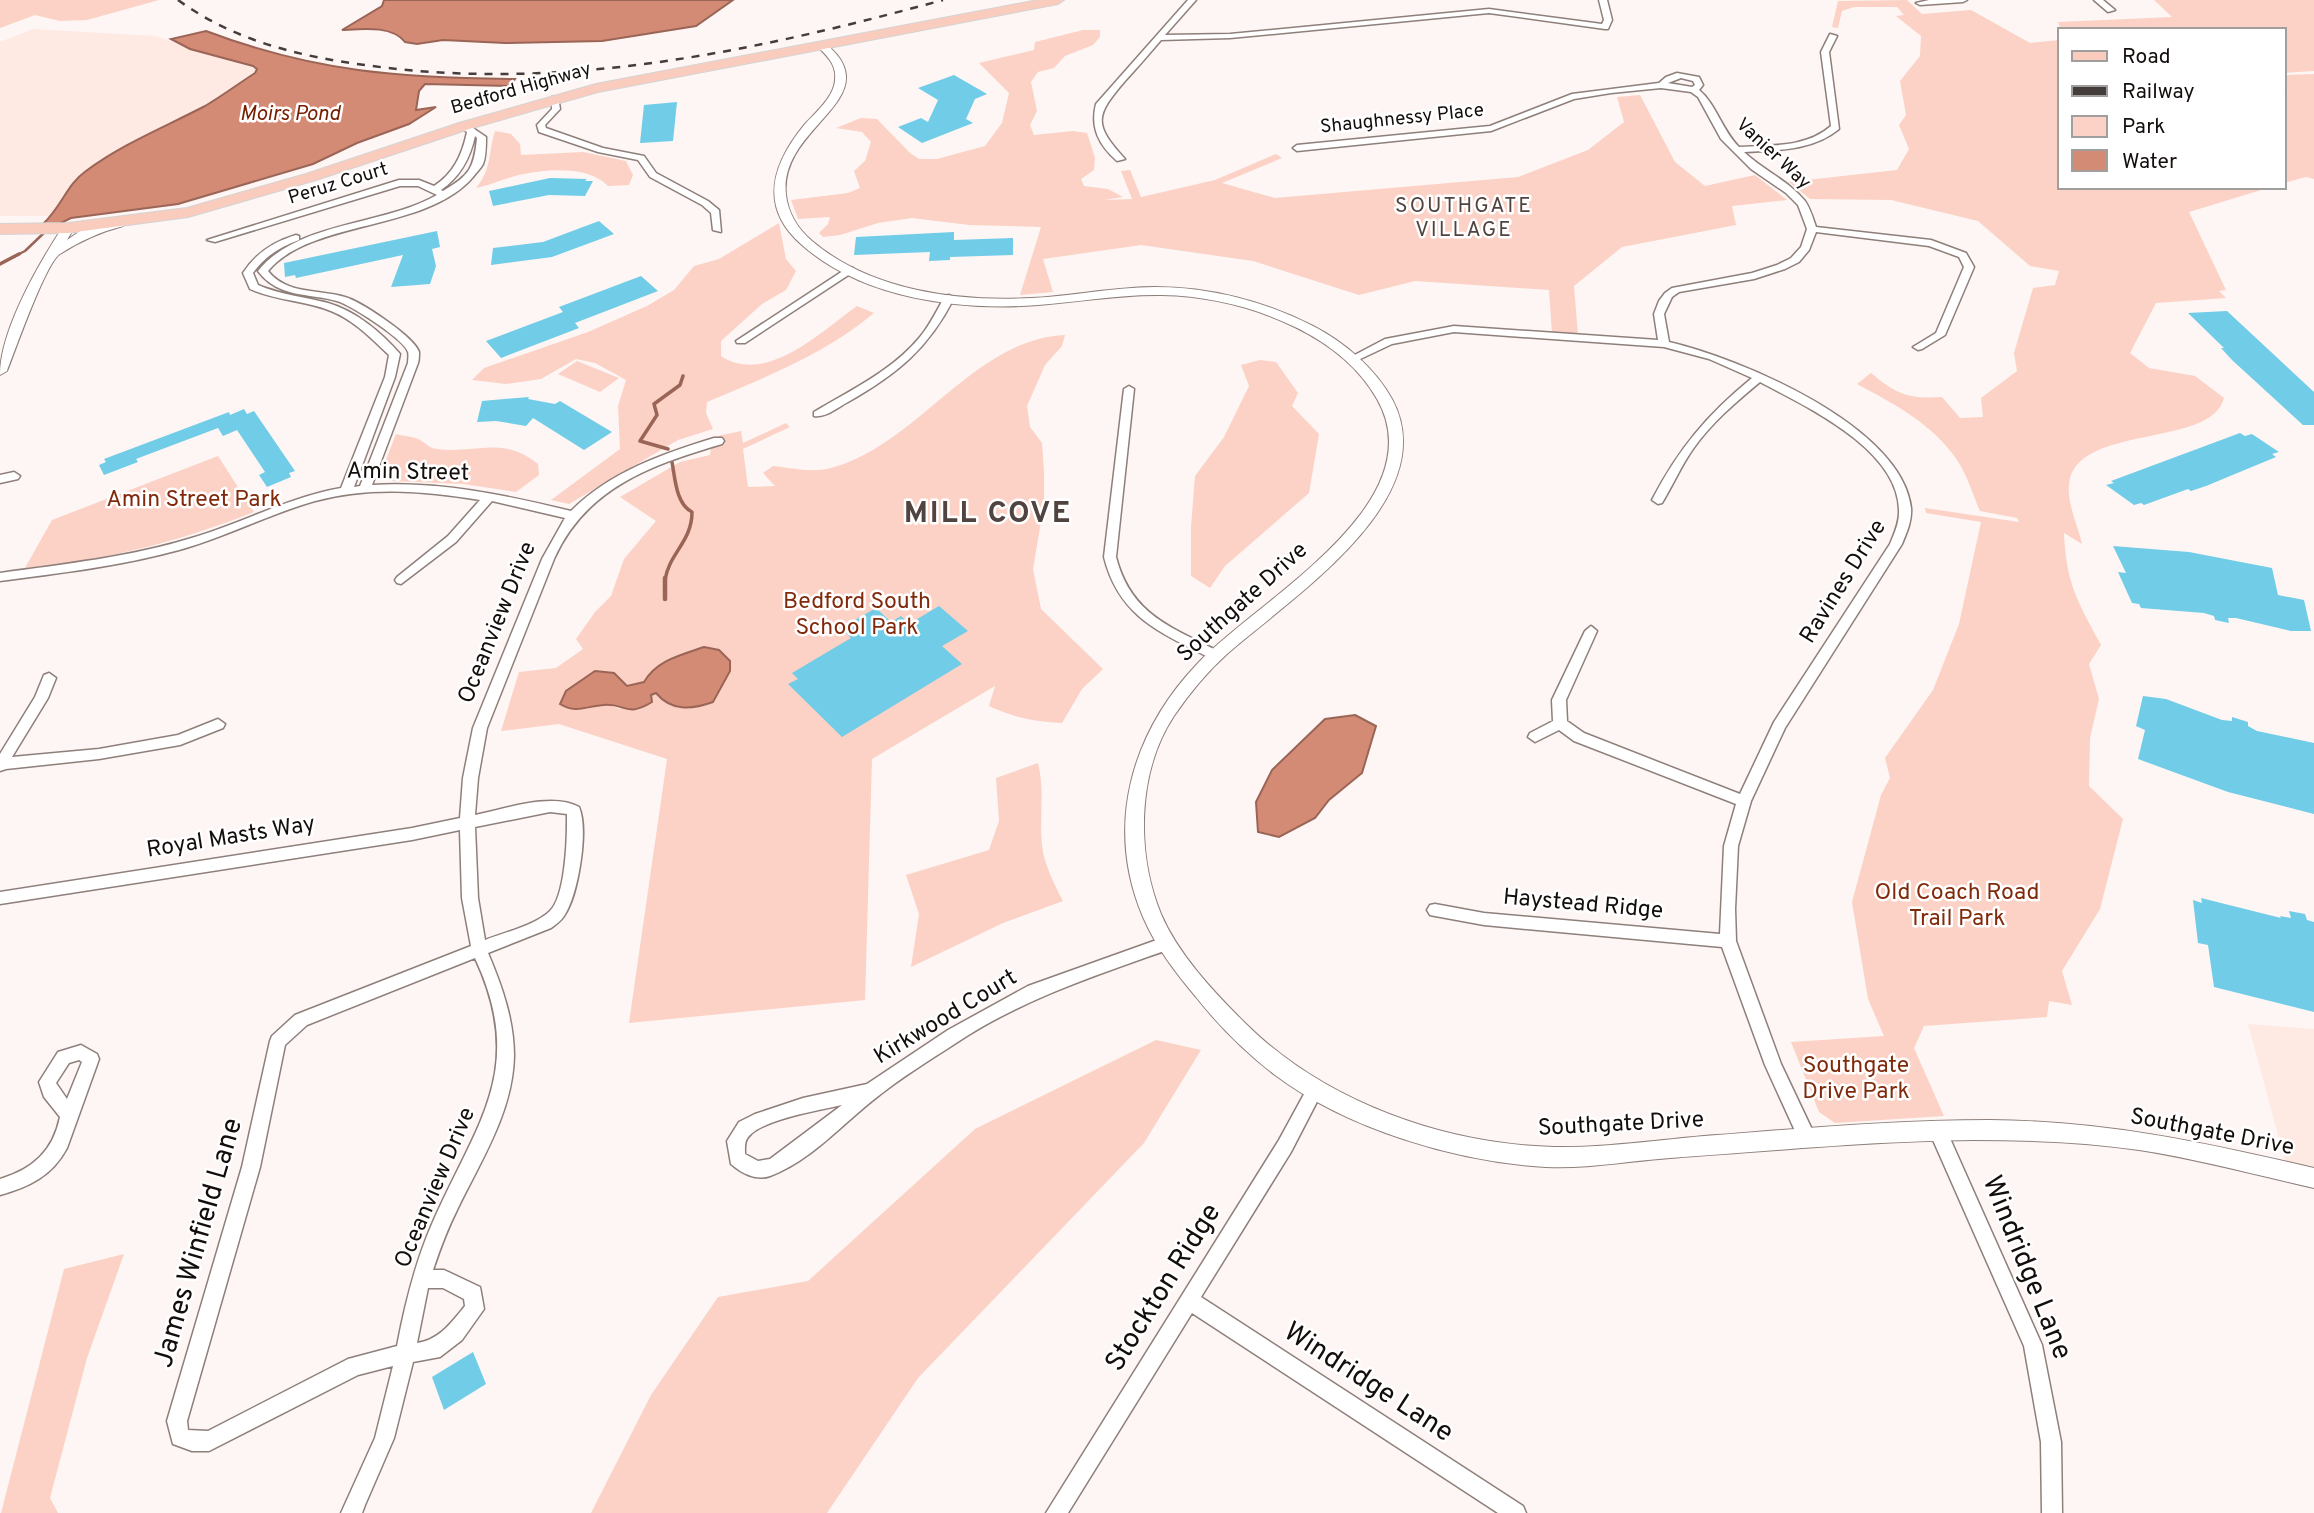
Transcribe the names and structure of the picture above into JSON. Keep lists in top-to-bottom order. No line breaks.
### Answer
{"streets":{"main road":["Bedford Highway"],"street":["Shaughnessy Place","Vanier Way","Peruz Court","Amin Street","Ravines Drive","Southgate Drive","Oceanview Drive","Royal Masts Way","Haystead Ridge","Kirkwood Court","James Winfield Lane","Windridge Lane","Stockton Ridge"]},"crossings":[["Shaughnessy Place","Vanier Way"],["Amin Street","Oceanview Drive"],["Ravines Drive","Southgate Drive"],["Ravines Drive","Haystead Ridge"],["Southgate Drive","Kirkwood Court"],["Southgate Drive","Windridge Lane"],["Southgate Drive","Stockton Ridge"],["Oceanview Drive","Royal Masts Way"],["Oceanview Drive","James Winfield Lane"],["Royal Masts Way","James Winfield Lane"],["Windridge Lane","Stockton Ridge"]],"districts":["SOUTHGATE VILLAGE","MILL COVE"],"water":["Moirs Pond"],"parks":["Amin Street Park","Bedford South School Park","Old Coach Road Trail Park","Southgate Drive Park"],"legend":["Road","Railway","Park","Water"]}
